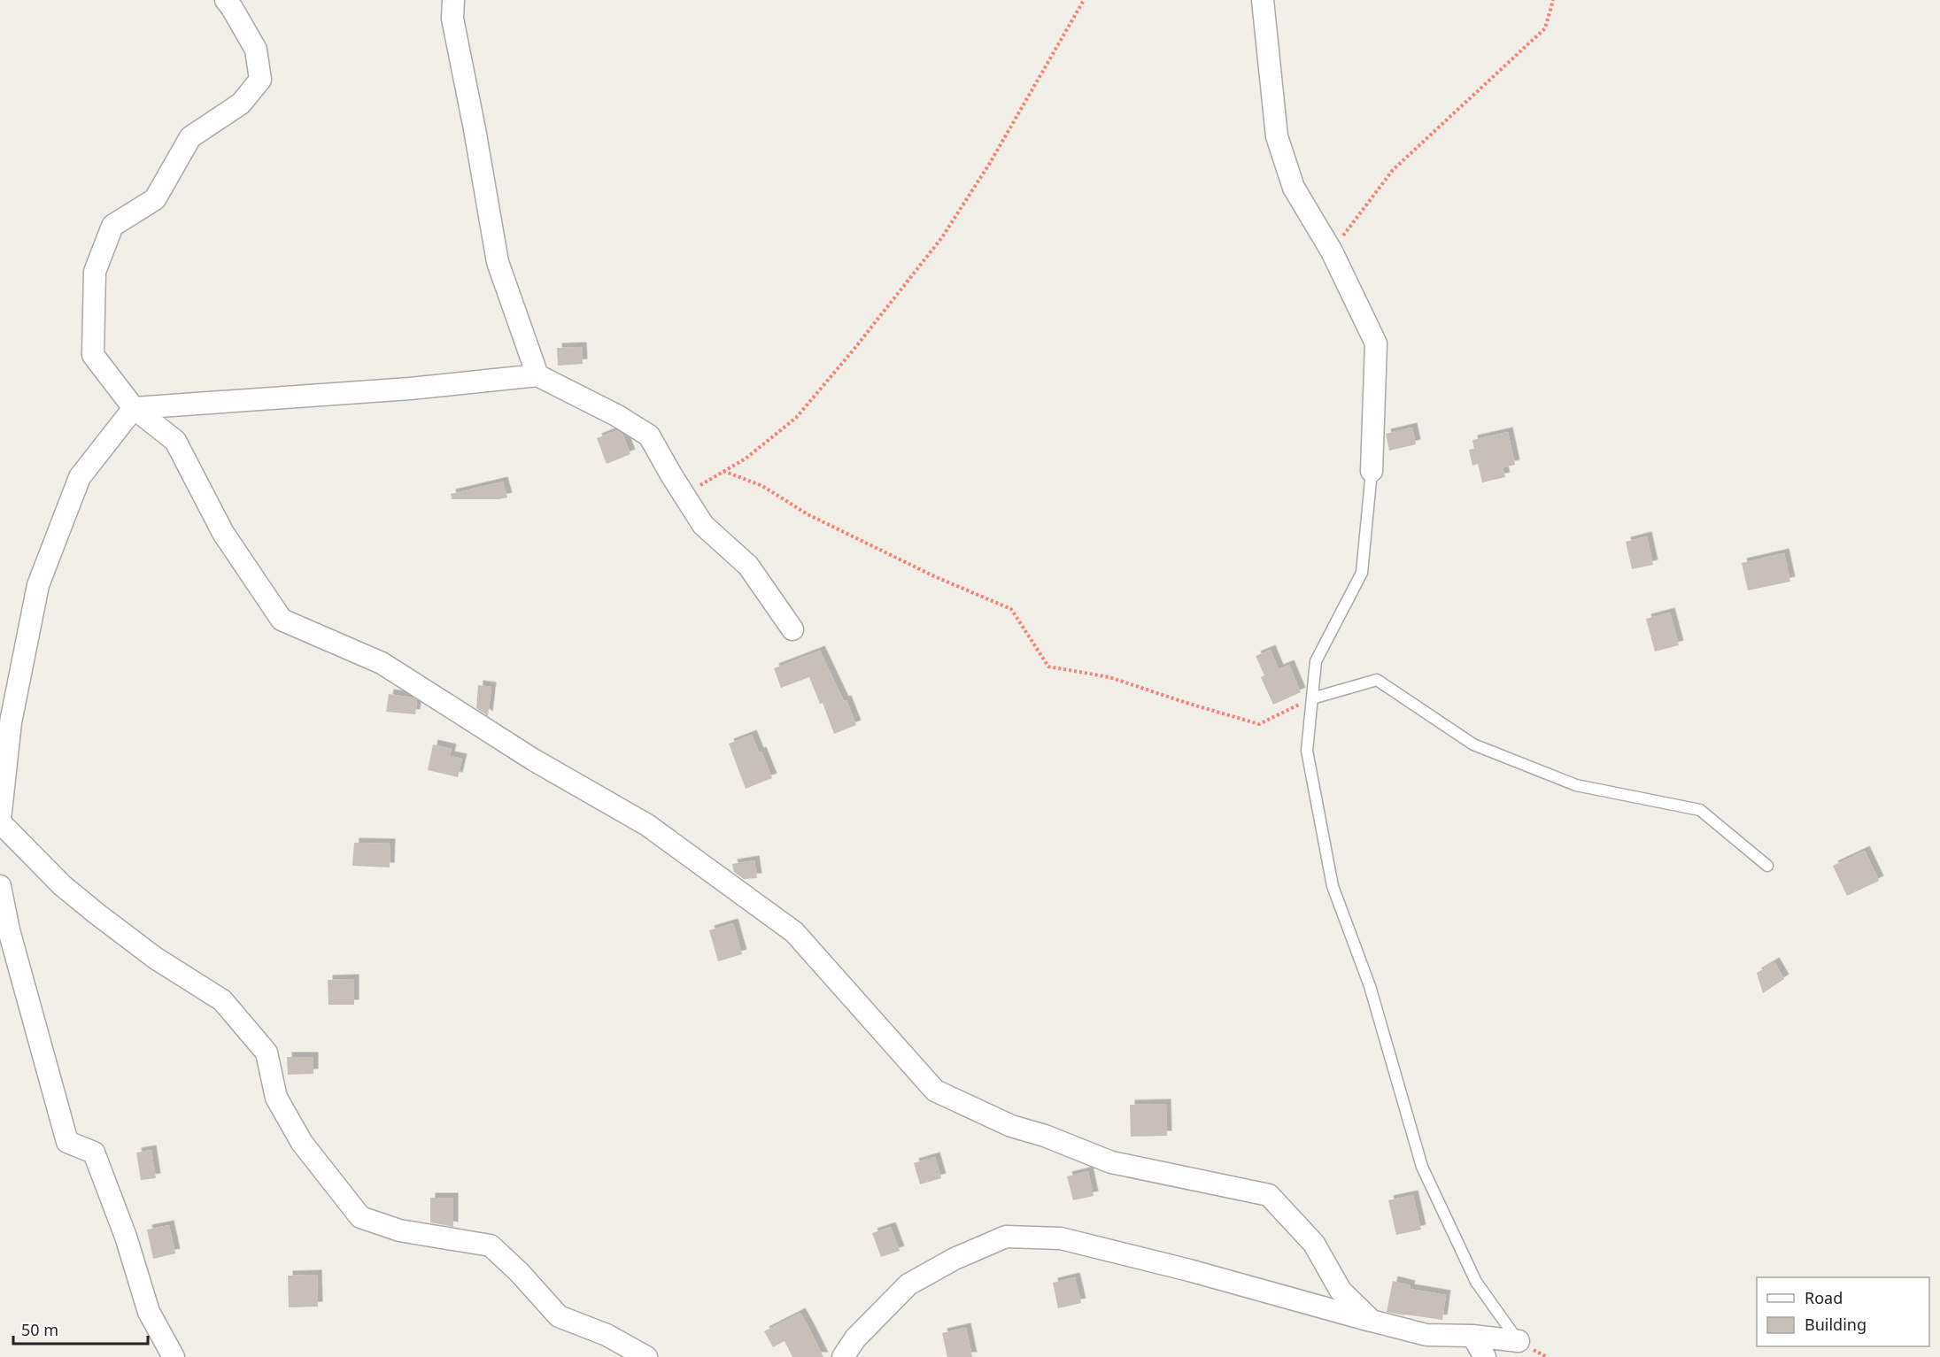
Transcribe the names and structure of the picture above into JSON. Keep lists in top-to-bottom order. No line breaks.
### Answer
{"legend":["Road","Building"],"scale_bar":"50 m"}
